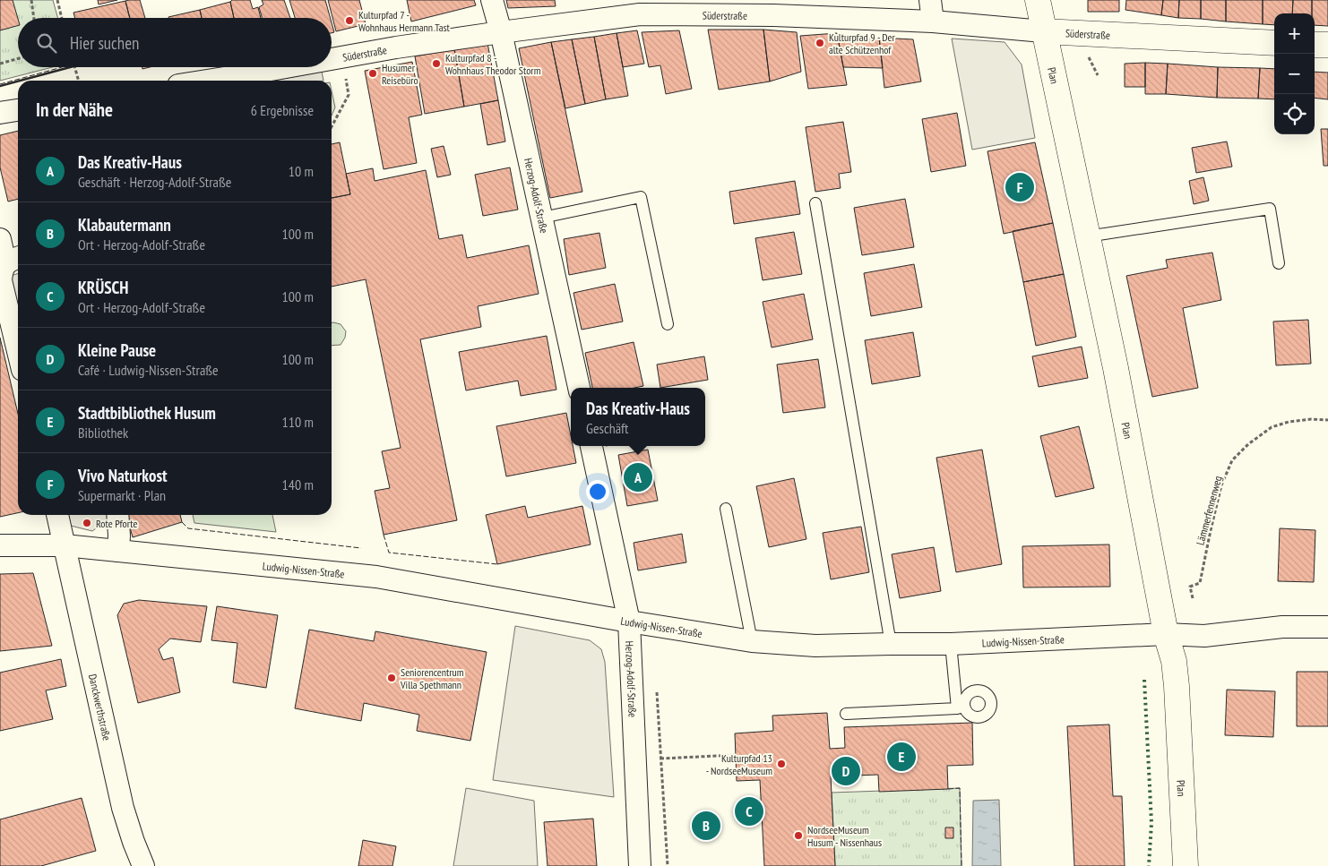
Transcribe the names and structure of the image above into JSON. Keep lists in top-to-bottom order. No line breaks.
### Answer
{"streets":{"main road":["Süderstraße","Plan"],"street":["Herzog-Adolf-Straße","Ludwig-Nissen-Straße","Danckwerthstraße"],"path":["Lämmerfennenweg"]},"crossings":[["Süderstraße","Plan"],["Süderstraße","Herzog-Adolf-Straße"],["Plan","Ludwig-Nissen-Straße"],["Herzog-Adolf-Straße","Ludwig-Nissen-Straße"],["Ludwig-Nissen-Straße","Danckwerthstraße"]],"places":["Kulturpfad 7 - Wohnhaus Hermann Tast","Kulturpfad 9 - Der alte Schützenhof","Kulturpfad 8 - Wohnhaus Theodor Storm","Husumer Reisebüro","Rote Pforte","Seniorencentrum Villa Spethmann","Kulturpfad 13 - NordseeMuseum","NordseeMuseum Husum - Nissenhaus"],"page":{"map_buttons":["+","−"],"search":"Hier suchen","heading":["In der Nähe","6 Ergebnisse"],"list":[{"mark":"A","name":"Das Kreativ-Haus","note":"Geschäft · Herzog-Adolf-Straße","value":"10 m"},{"mark":"B","name":"Klabautermann","note":"Ort · Herzog-Adolf-Straße","value":"100 m"},{"mark":"C","name":"KRÜSCH","note":"Ort · Herzog-Adolf-Straße","value":"100 m"},{"mark":"D","name":"Kleine Pause","note":"Café · Ludwig-Nissen-Straße","value":"100 m"},{"mark":"E","name":"Stadtbibliothek Husum","note":"Bibliothek","value":"110 m"},{"mark":"F","name":"Vivo Naturkost","note":"Supermarkt · Plan","value":"140 m"}],"pins":["F","A","E","D","C","B"],"popup":["Das Kreativ-Haus","Geschäft"]}}
